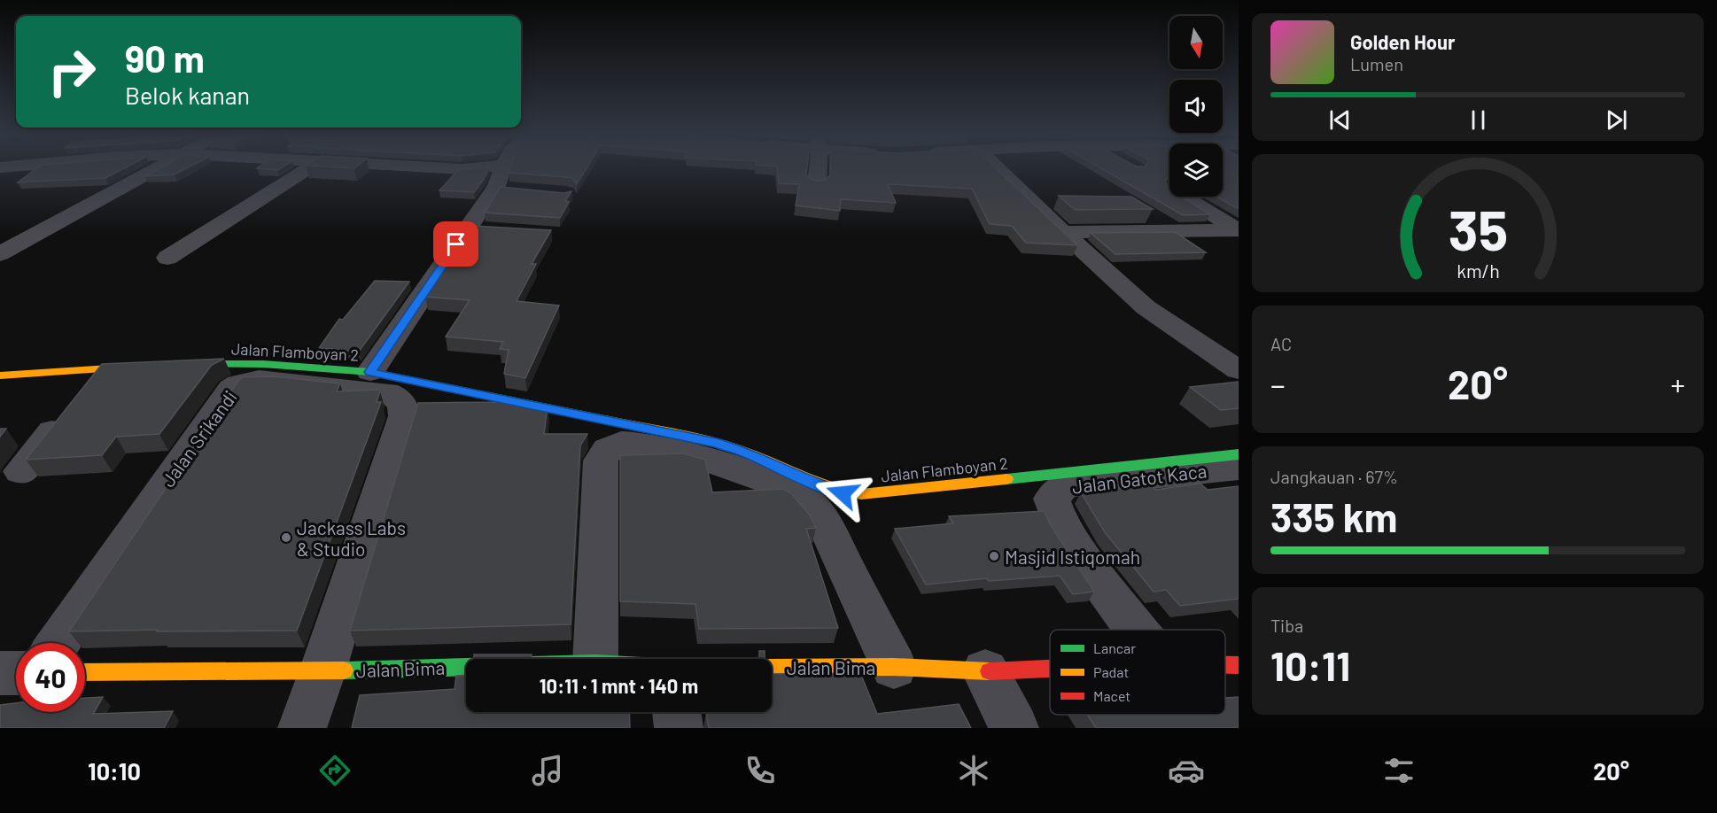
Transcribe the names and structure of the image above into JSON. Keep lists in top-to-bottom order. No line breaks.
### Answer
{"streets":{"street":["Jalan Flamboyan 2","Jalan Srikandi","Jalan Gatot Kaca","Jalan Bima"]},"crossings":[["Jalan Srikandi","Jalan Bima"]],"places":["Jackass Labs & Studio","Masjid Istiqomah"],"legend":["Lancar","Padat","Macet"],"north":"bottom","page":{"turn":["90 m","Belok kanan"],"song":["Golden Hour","Lumen"],"tile":["AC",["Jangkauan · 67%","335 km"],["Tiba","10:11"]],"heat":["−","20°","+"],"limit":"40","trip":"10:11 · 1 mnt · 140 m","tabs":["10:10","20°"],"gauge":["35","km/h"]}}
